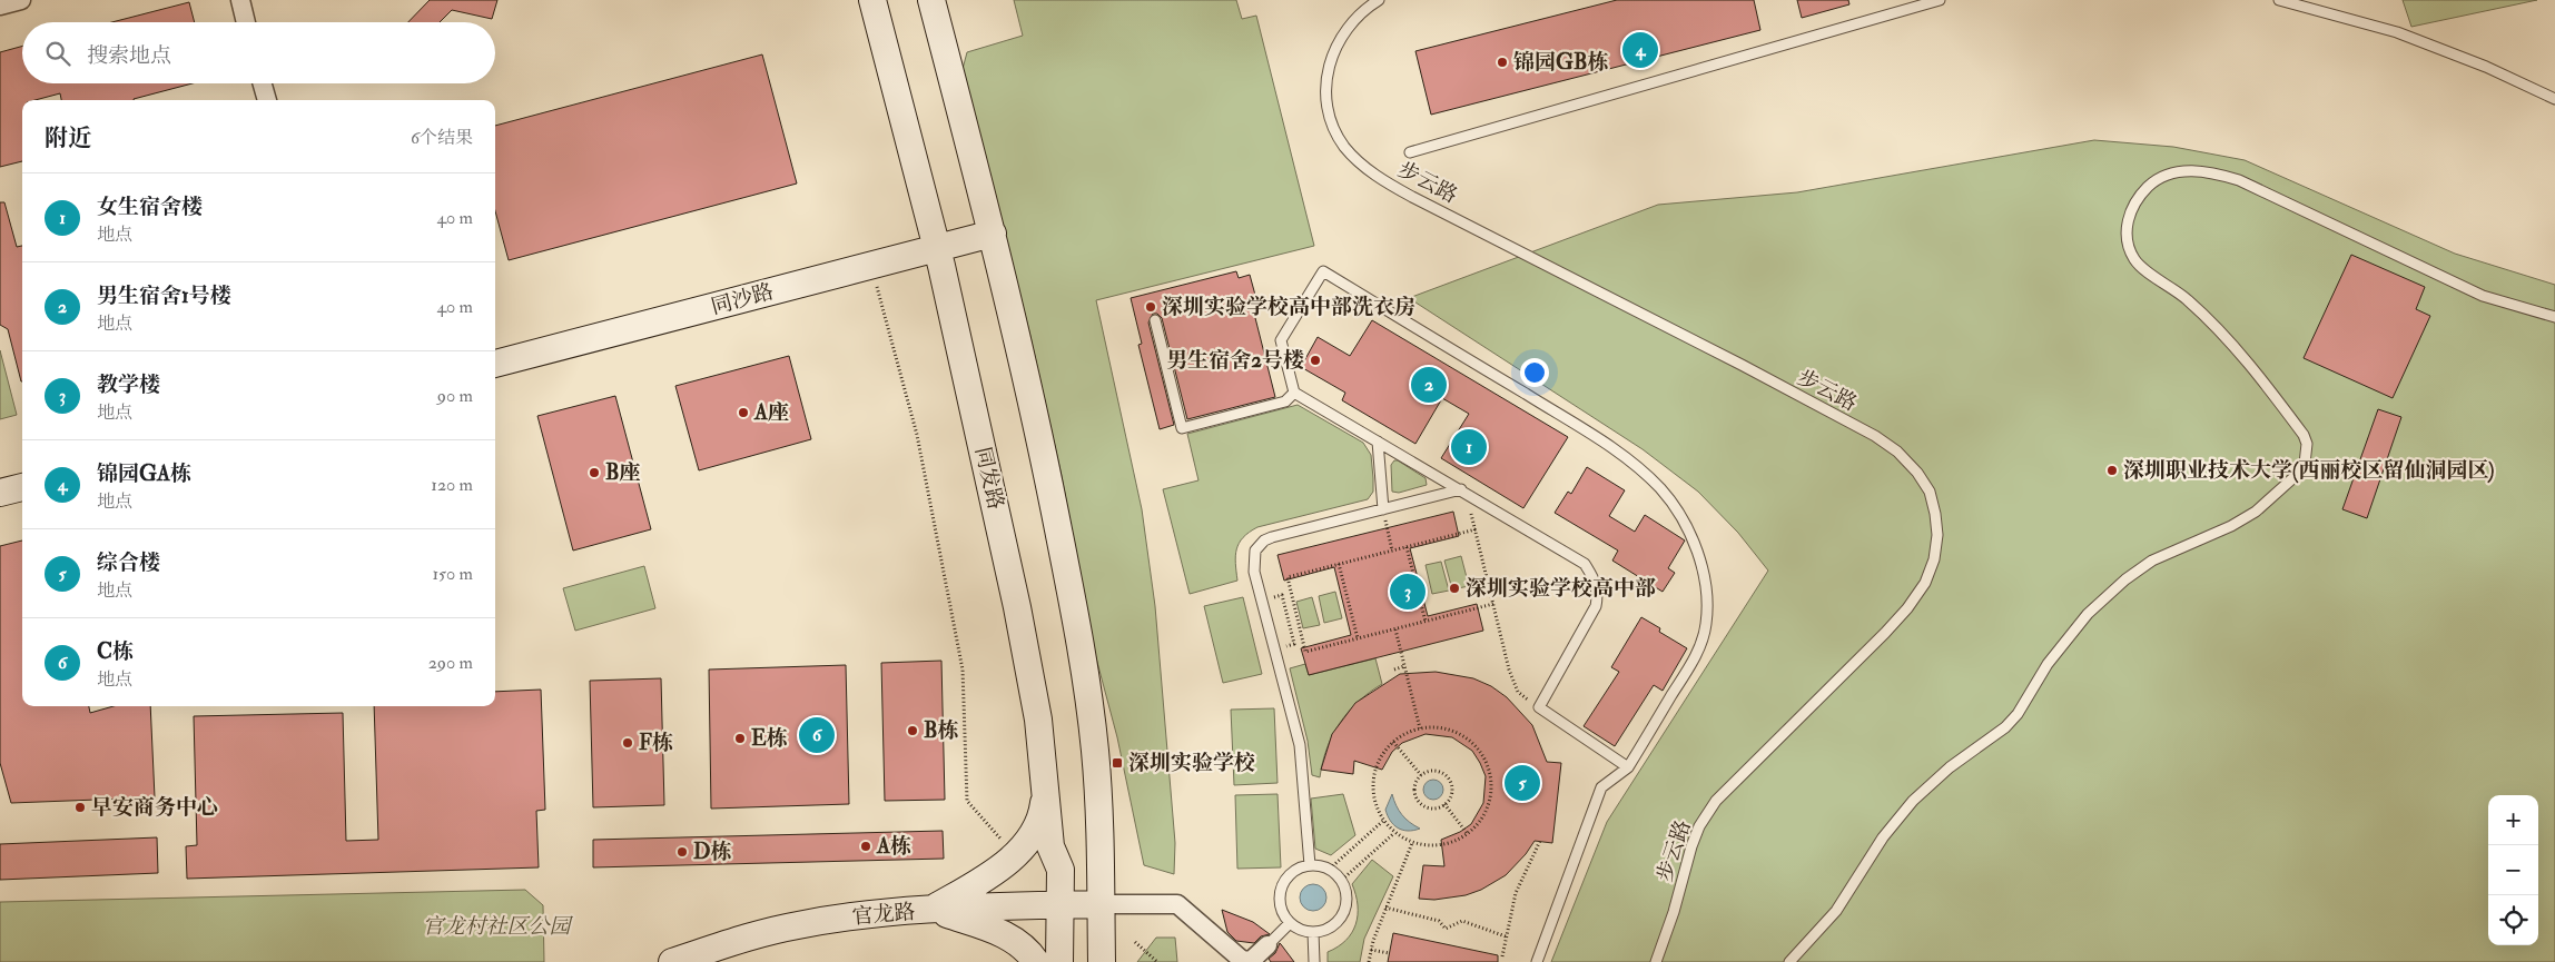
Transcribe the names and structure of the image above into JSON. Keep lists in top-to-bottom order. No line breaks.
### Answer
{"streets":{"main road":["同沙路","同发路","官龙路"],"lane":["步云路"]},"crossings":[["同沙路","同发路"],["同发路","官龙路"]],"parks":["官龙村社区公园"],"places":{"other":["锦园GB栋","深圳实验学校高中部洗衣房","男生宿舍2号楼","A座","深圳职业技术大学(西丽校区留仙洞园区)","B座","深圳实验学校高中部","B栋","E栋","F栋","早安商务中心","A栋","D栋"],"transit":["深圳实验学校"]},"page":{"search":"搜索地点","pins":["4","2","1","3","6","5"],"heading":["附近","6个结果"],"list":[{"mark":"1","name":"女生宿舍楼","note":"地点","value":"40 m"},{"mark":"2","name":"男生宿舍1号楼","note":"地点","value":"40 m"},{"mark":"3","name":"教学楼","note":"地点","value":"90 m"},{"mark":"4","name":"锦园GA栋","note":"地点","value":"120 m"},{"mark":"5","name":"综合楼","note":"地点","value":"150 m"},{"mark":"6","name":"C栋","note":"地点","value":"290 m"}],"map_buttons":["+","−"]}}
